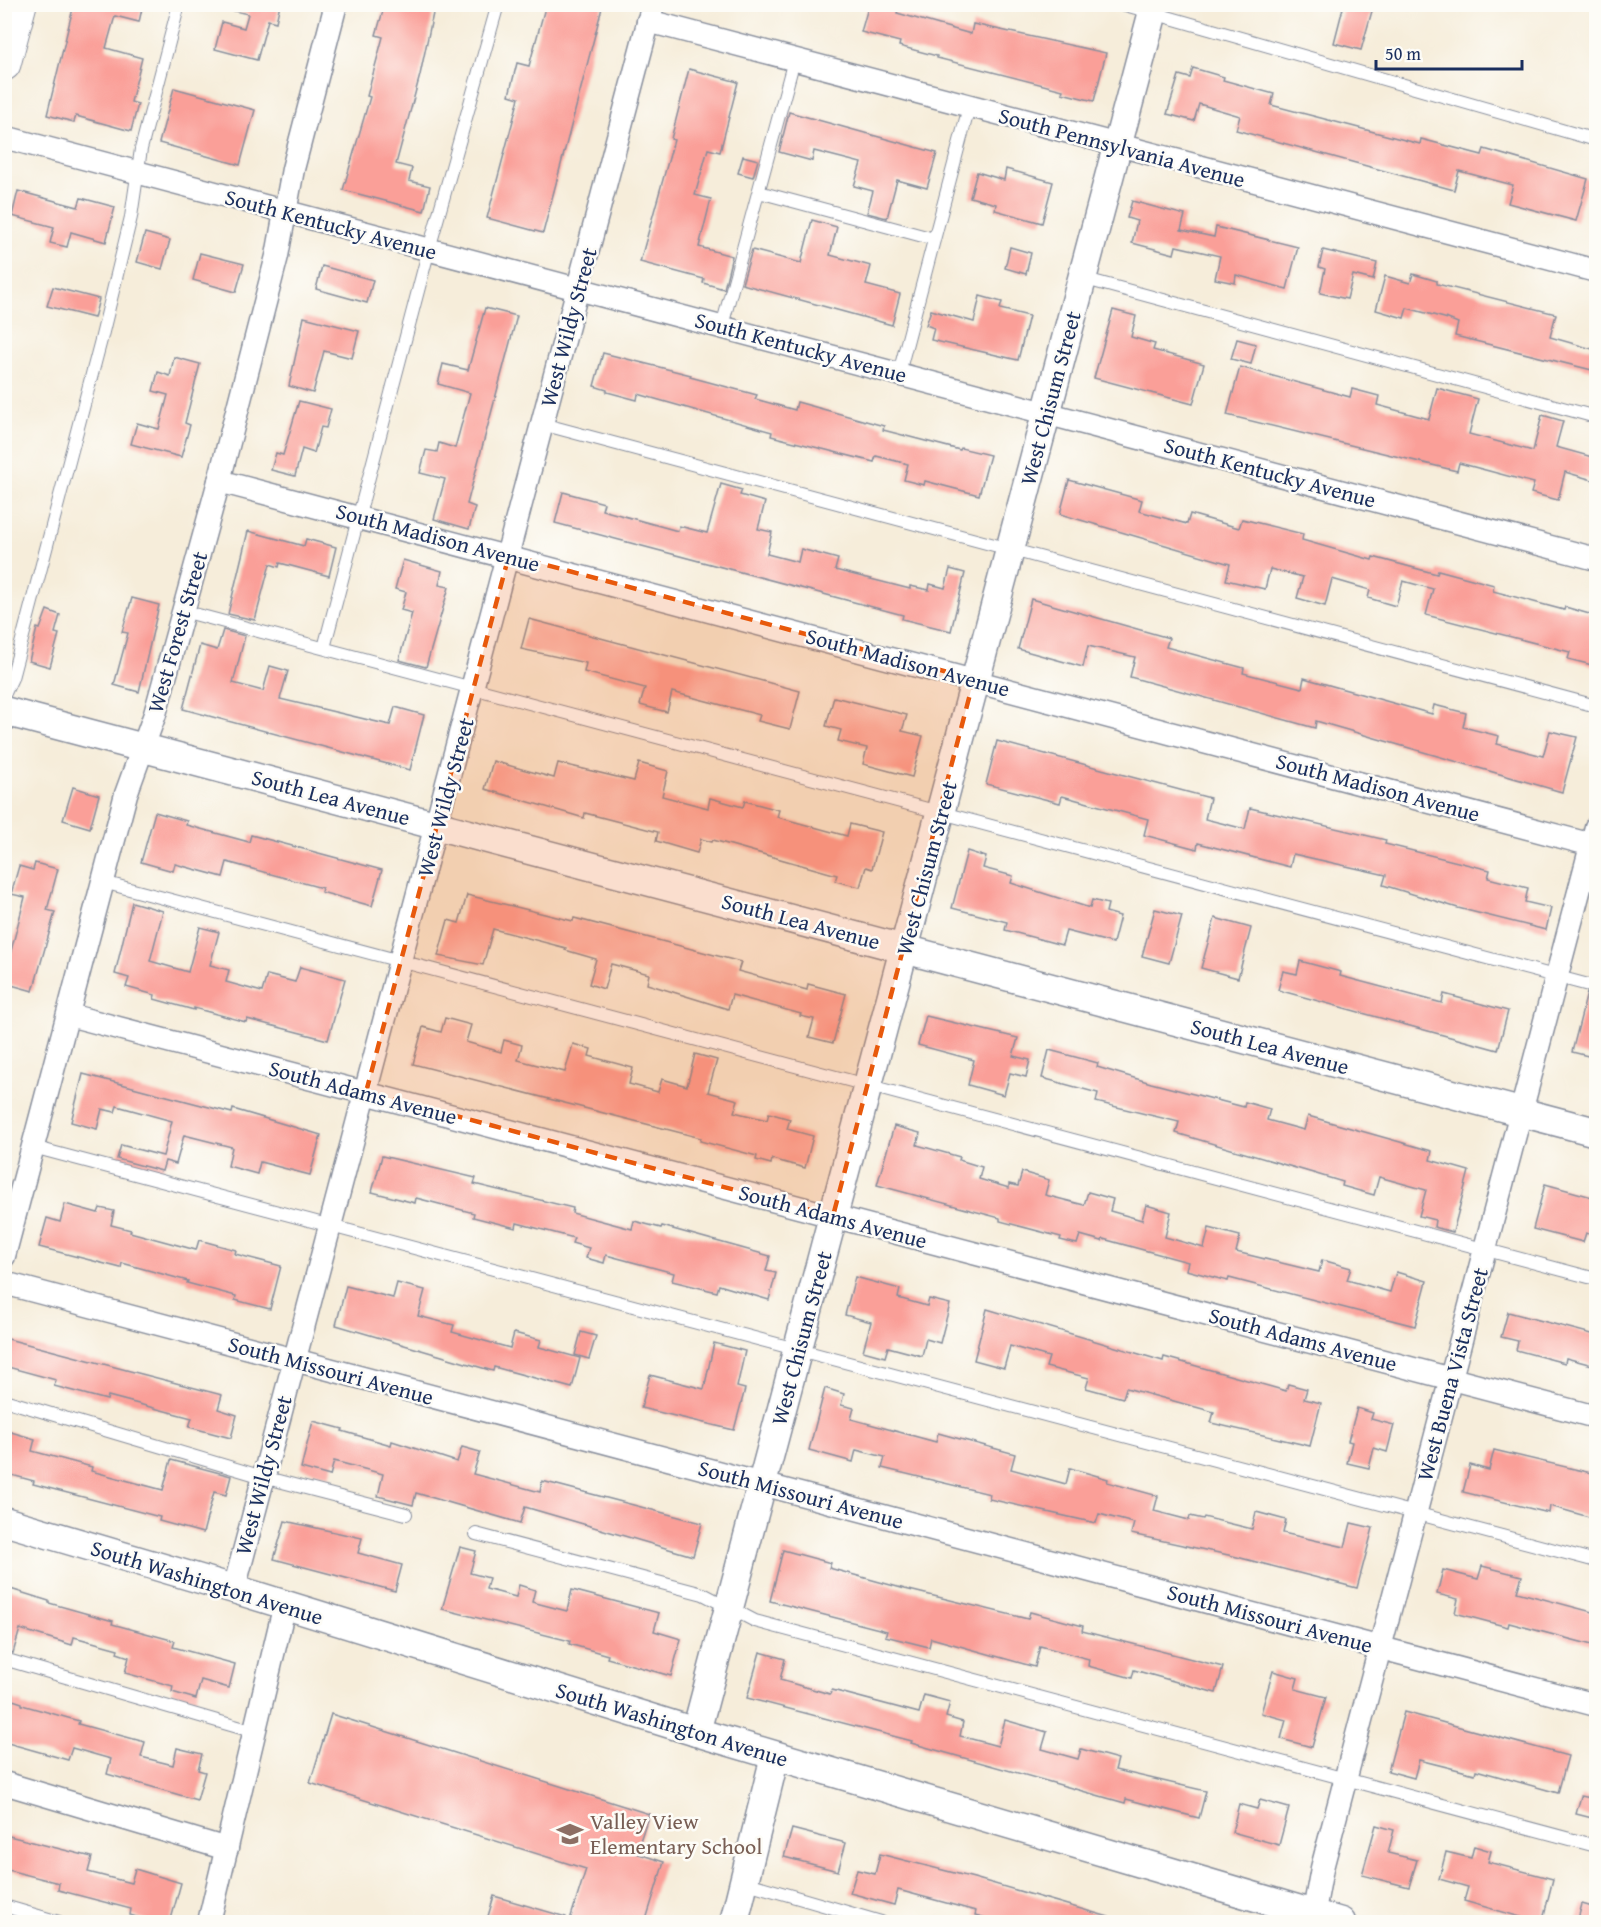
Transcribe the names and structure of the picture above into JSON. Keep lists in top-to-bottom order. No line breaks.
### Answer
{"streets":{"street":["South Pennsylvania Avenue","South Kentucky Avenue","West Wildy Street","West Chisum Street","South Madison Avenue","West Forest Street","South Lea Avenue","South Adams Avenue","South Missouri Avenue","West Buena Vista Street","South Washington Avenue"]},"crossings":[["South Pennsylvania Avenue","West Wildy Street"],["South Pennsylvania Avenue","West Chisum Street"],["South Kentucky Avenue","West Wildy Street"],["South Kentucky Avenue","West Chisum Street"],["South Kentucky Avenue","West Forest Street"],["West Wildy Street","South Madison Avenue"],["West Wildy Street","South Lea Avenue"],["West Wildy Street","South Adams Avenue"],["West Wildy Street","South Missouri Avenue"],["West Wildy Street","South Washington Avenue"],["West Chisum Street","South Madison Avenue"],["West Chisum Street","South Lea Avenue"],["West Chisum Street","South Adams Avenue"],["West Chisum Street","South Missouri Avenue"],["West Chisum Street","South Washington Avenue"],["South Madison Avenue","West Forest Street"],["South Madison Avenue","West Buena Vista Street"],["West Forest Street","South Lea Avenue"],["West Forest Street","South Adams Avenue"],["South Lea Avenue","West Buena Vista Street"],["South Adams Avenue","West Buena Vista Street"],["South Missouri Avenue","West Buena Vista Street"],["West Buena Vista Street","South Washington Avenue"]],"places":{"school or university":["Valley View Elementary School"]},"scale_bar":"50 m"}
